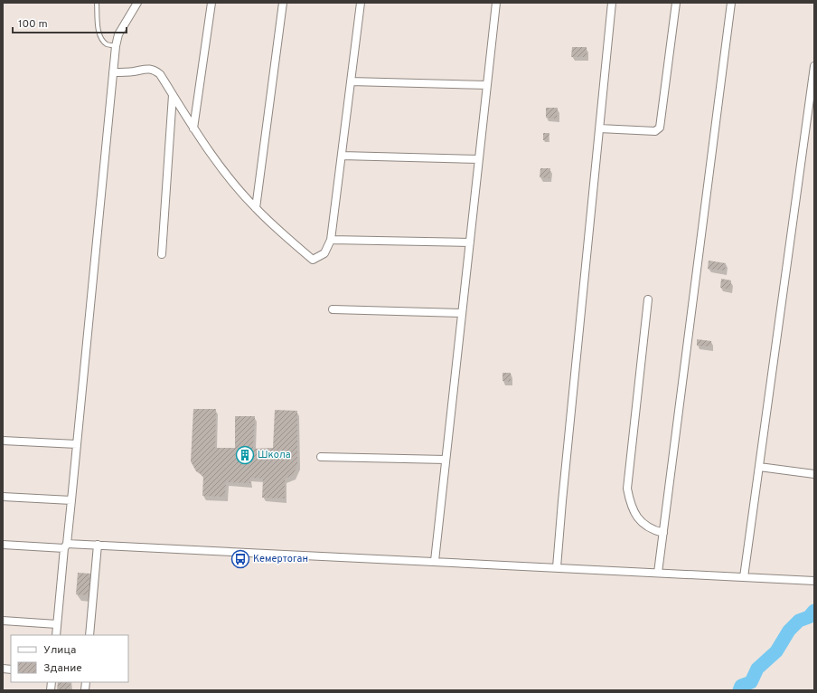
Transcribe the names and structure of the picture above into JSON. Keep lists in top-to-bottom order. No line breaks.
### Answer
{"places":{"building":["Школа"],"bus stop":["Кемертоган"]},"legend":["Улица","Здание"],"scale_bar":"100 m"}
